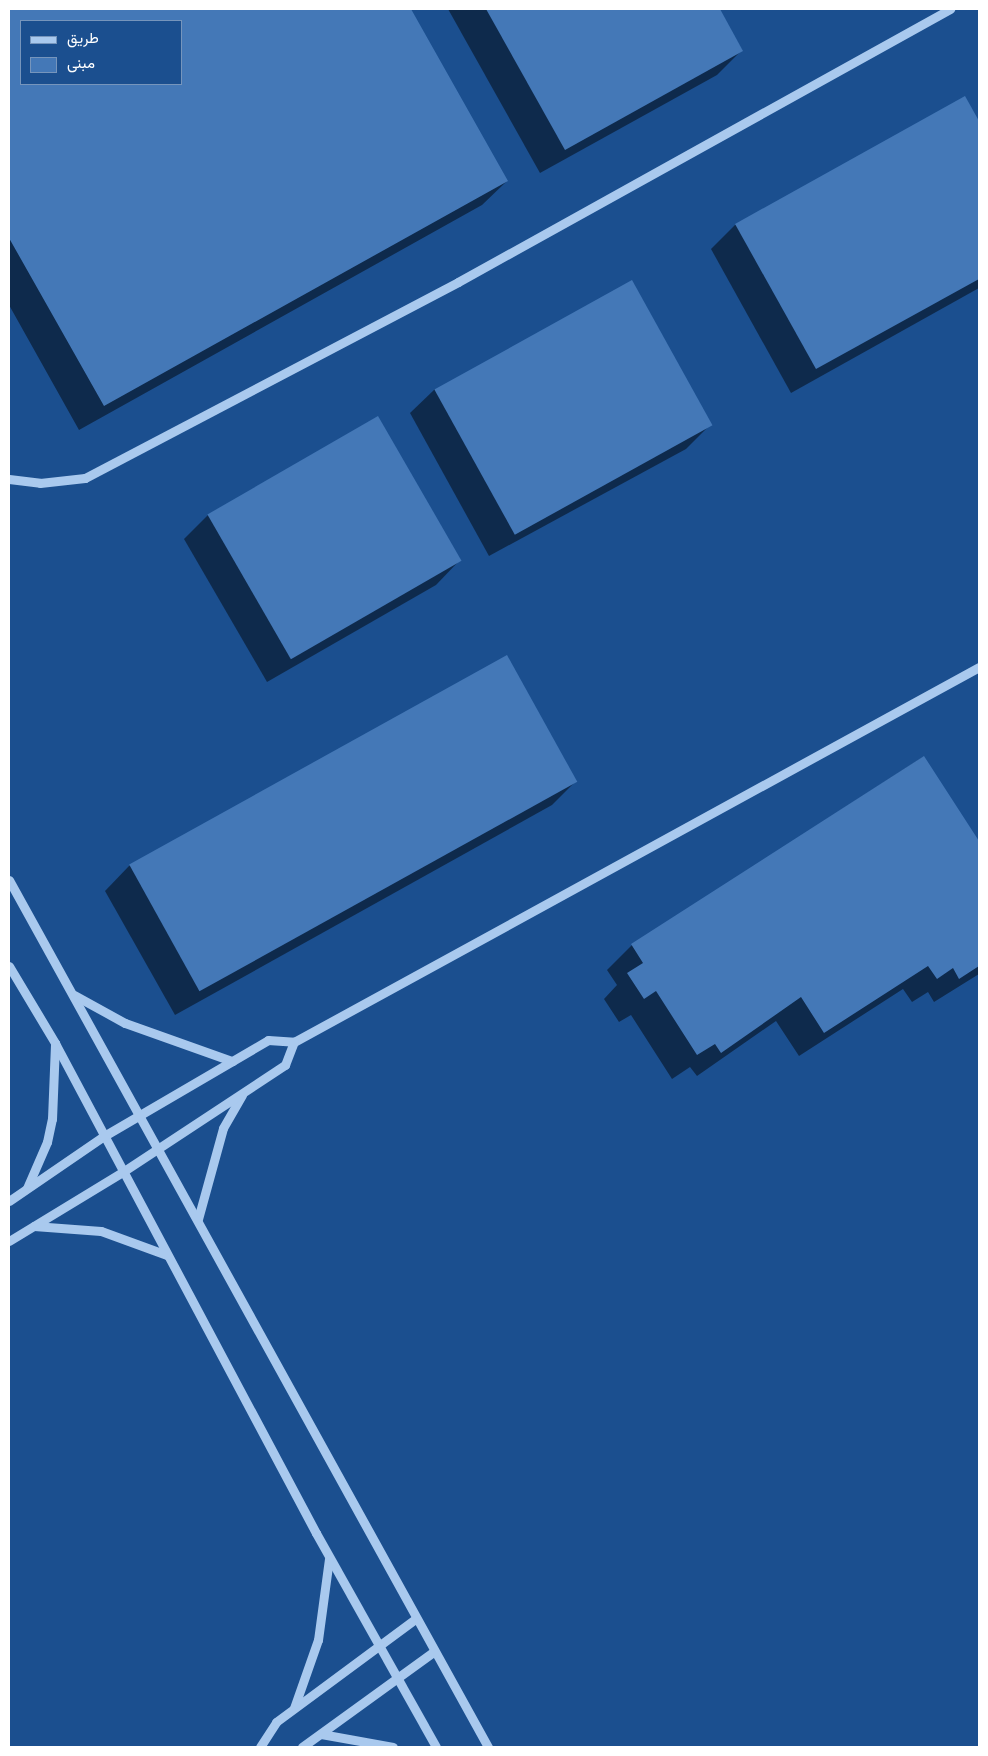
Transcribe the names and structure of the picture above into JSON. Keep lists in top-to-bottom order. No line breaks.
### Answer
{"legend":["طريق","مبنى"]}
